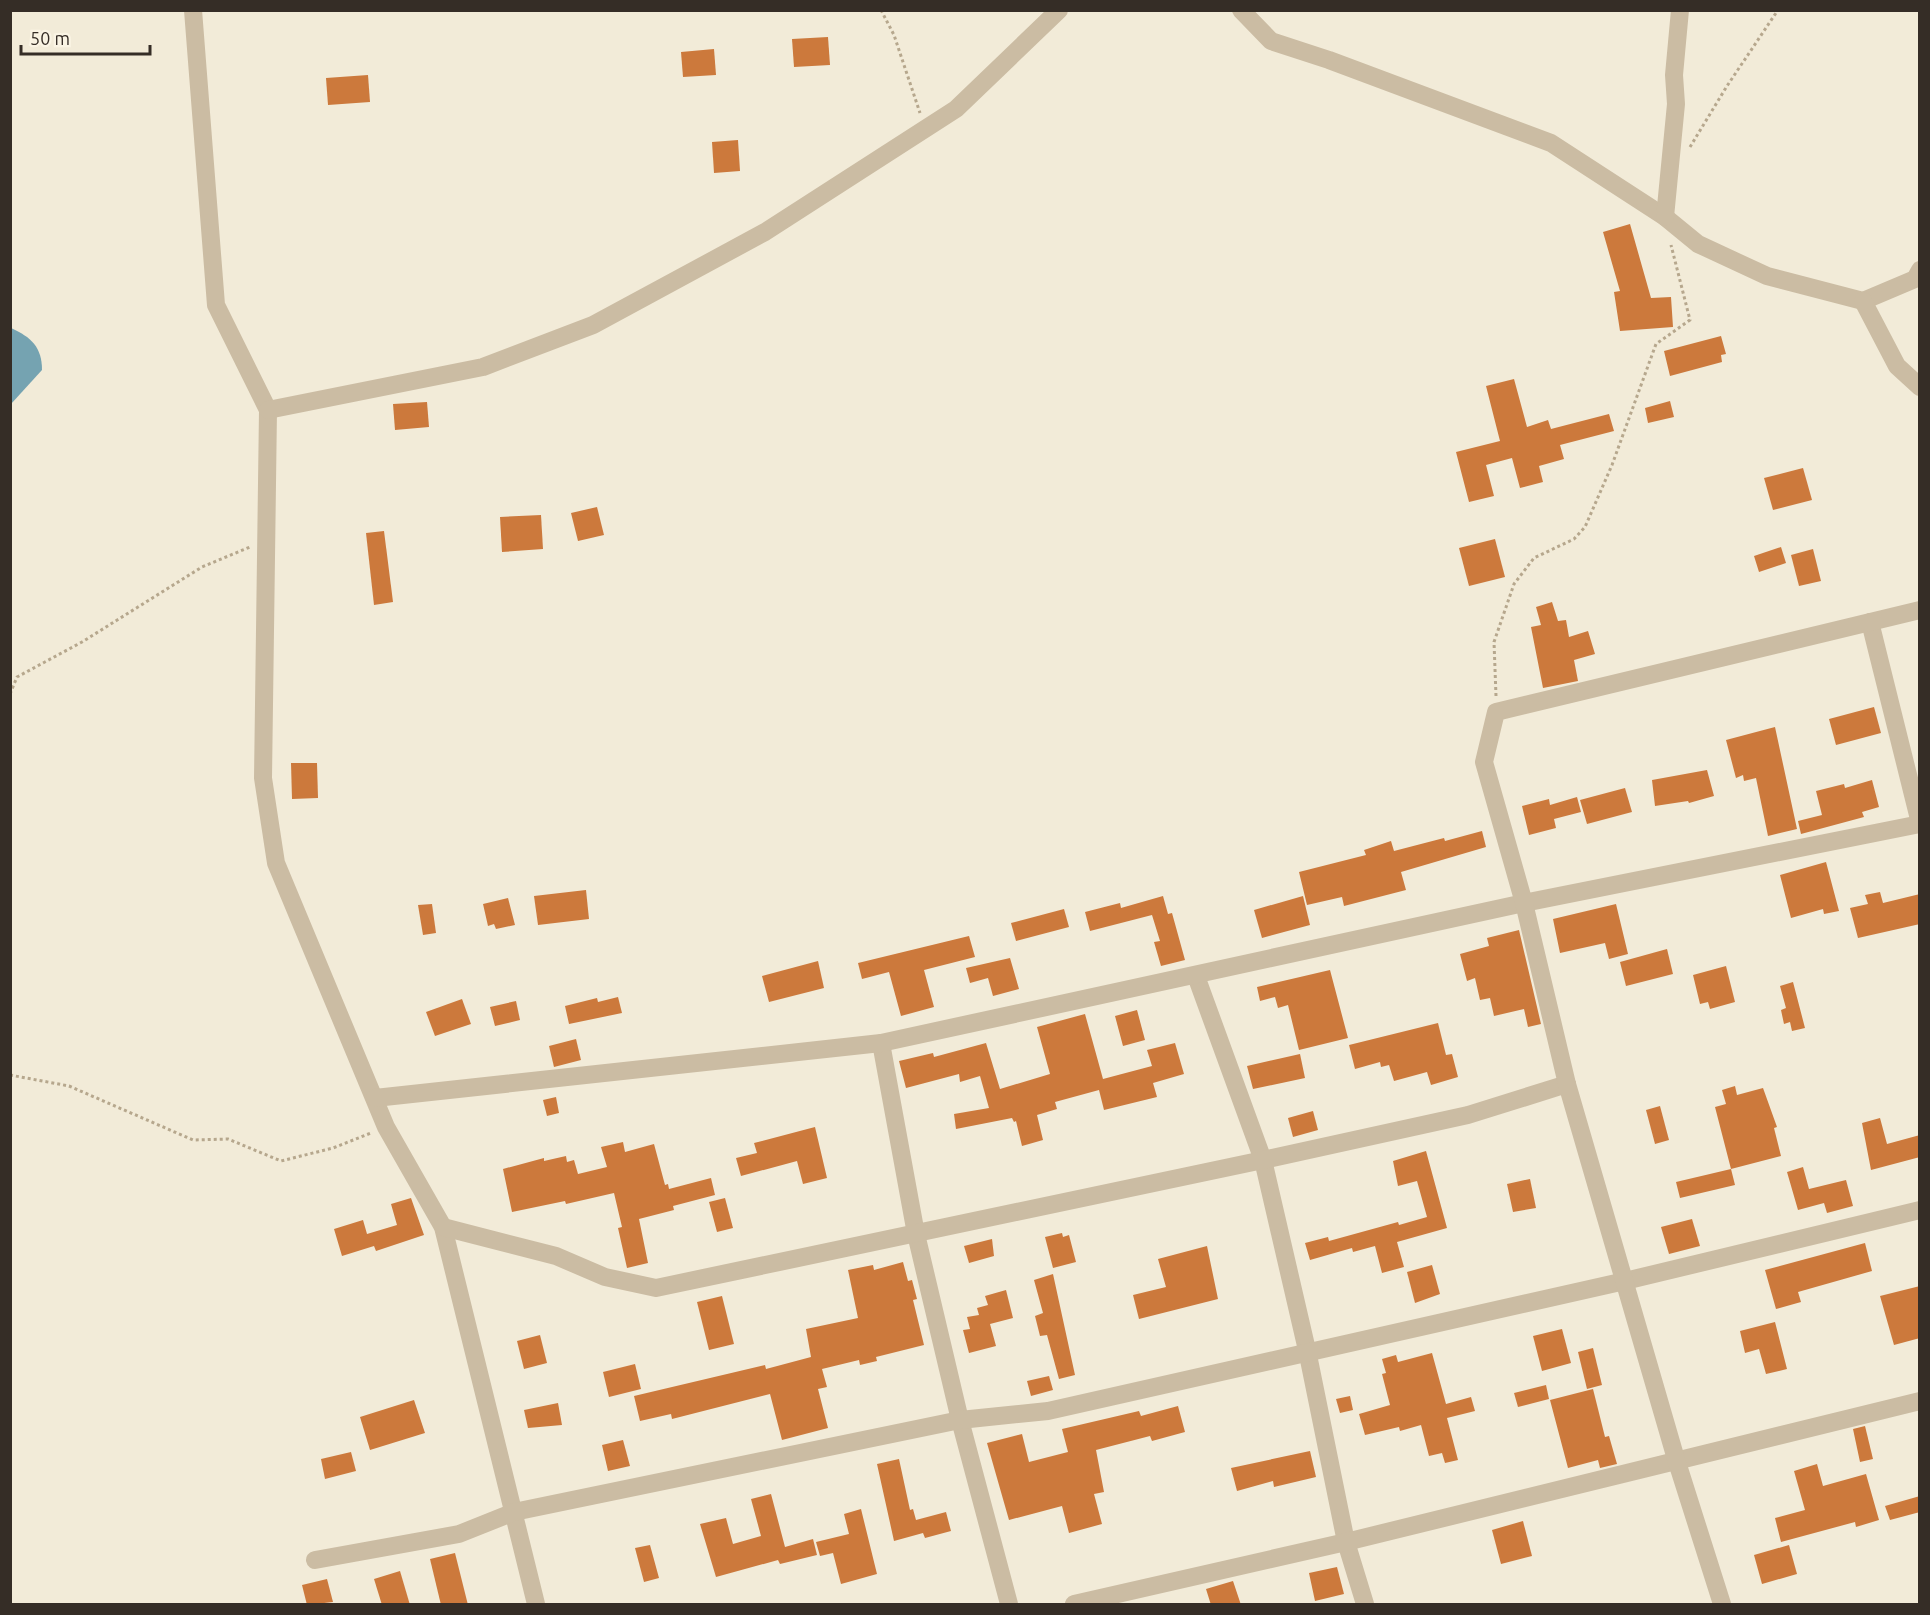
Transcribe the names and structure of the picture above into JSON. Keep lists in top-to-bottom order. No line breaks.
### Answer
{"scale_bar":"50 m"}
